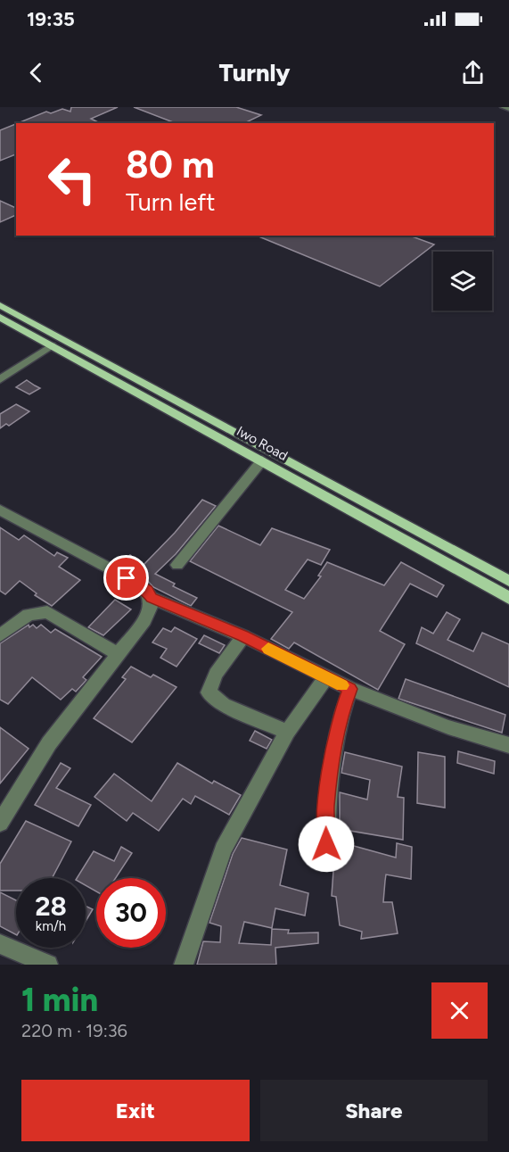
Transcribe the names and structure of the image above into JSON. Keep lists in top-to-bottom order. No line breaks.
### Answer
{"streets":{"main road":["Iwo Road"]},"page":{"status":"19:35","header":"Turnly","turn":["80 m","Turn left"],"speed":"28 km/h","limit":"30","heading":["1 min","220 m · 19:36"],"buttons":["Exit","Share"]}}
